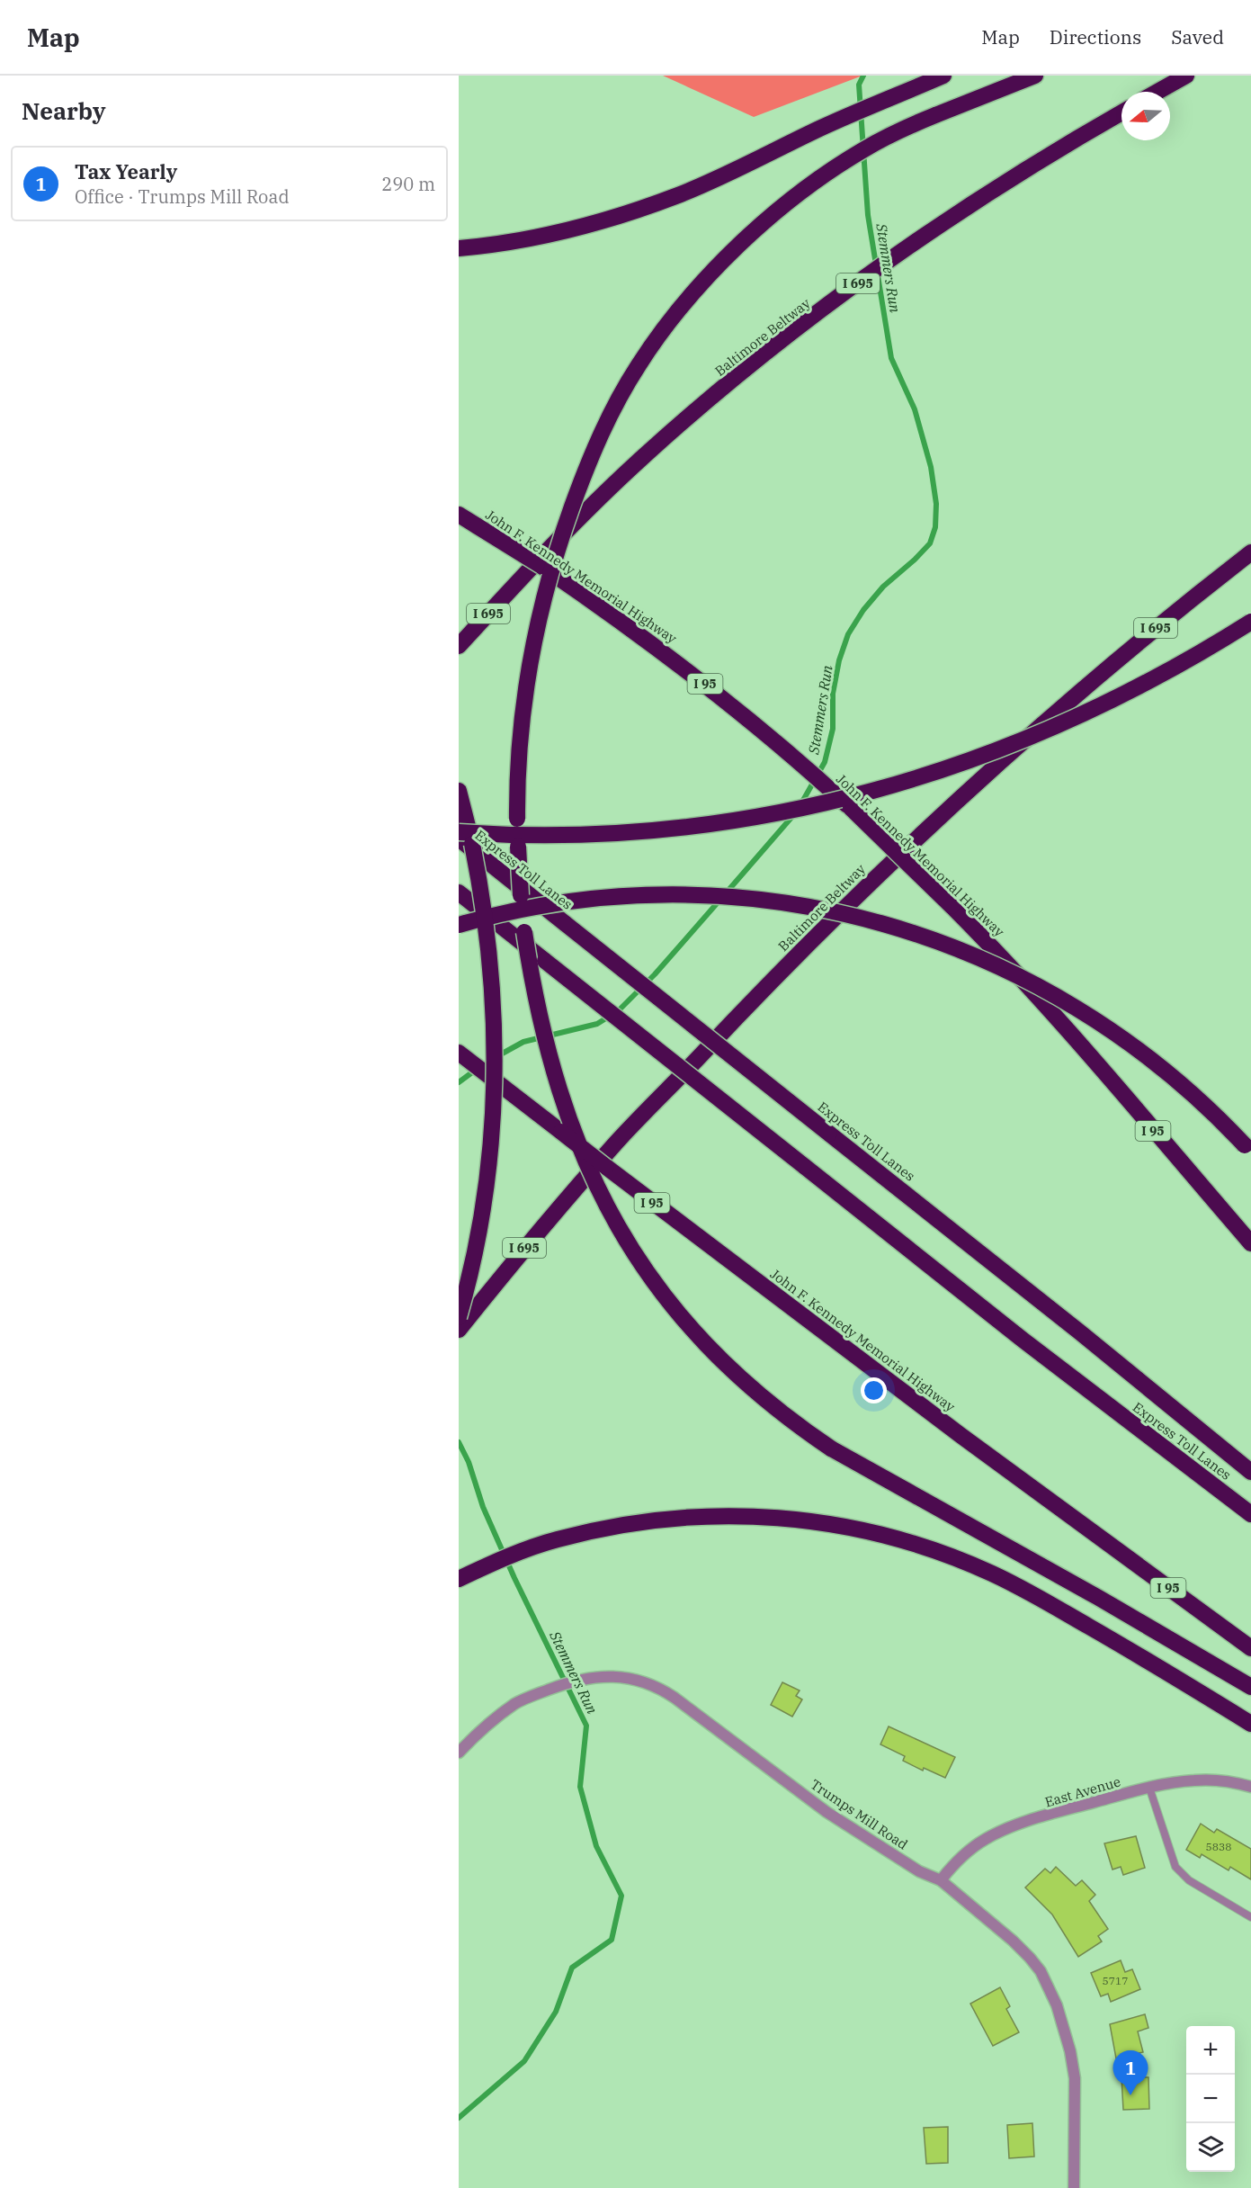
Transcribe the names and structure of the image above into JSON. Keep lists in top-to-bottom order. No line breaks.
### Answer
{"streets":{"highway":["I 695","Baltimore Beltway","John F. Kennedy Memorial Highway","I 95","Express Toll Lanes"],"street":["East Avenue","Trumps Mill Road"]},"crossings":[["East Avenue","Trumps Mill Road"]],"water":["Stemmers Run"],"house_numbers":["5838","5717"],"north":"left","page":{"header":"Map","nav":["Map","Directions","Saved"],"heading":"Nearby","list":[{"mark":"1","name":"Tax Yearly","note":"Office · Trumps Mill Road","value":"290 m"}],"map_buttons":["+","−"],"pins":"1"}}
